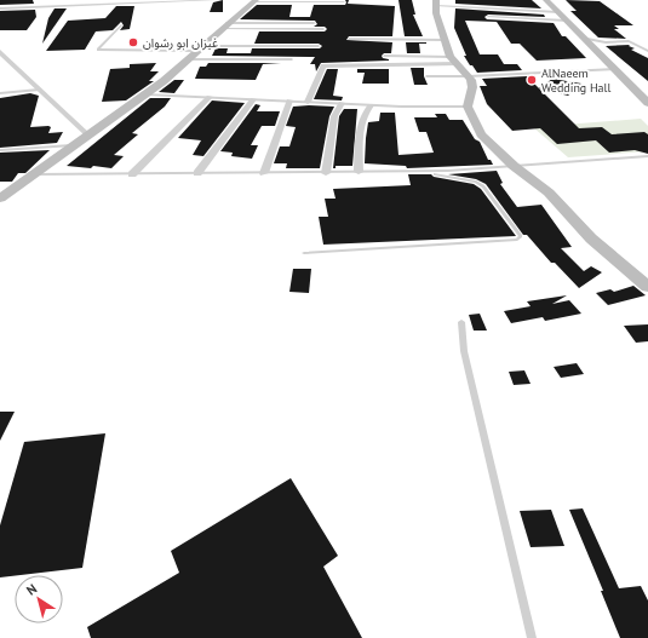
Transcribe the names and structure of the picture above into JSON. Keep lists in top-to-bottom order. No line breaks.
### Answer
{"places":["غيزان ابو رشوان","AlNaeem Wedding Hall"],"north":"top left"}
